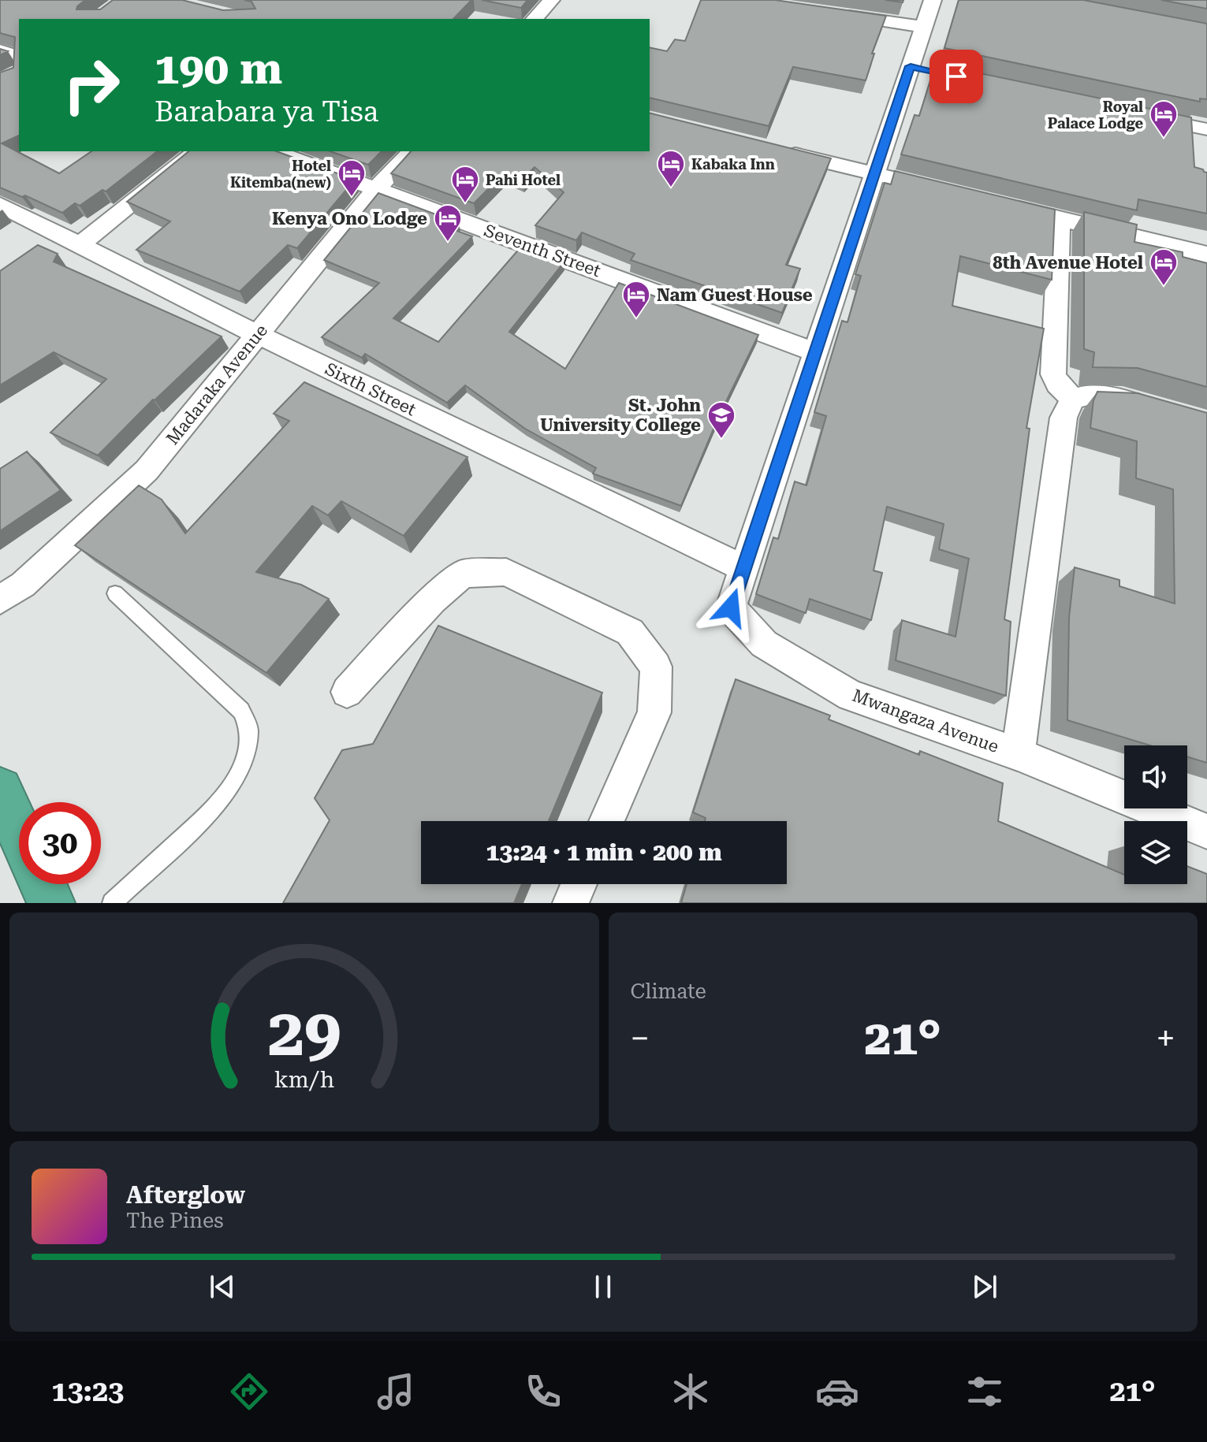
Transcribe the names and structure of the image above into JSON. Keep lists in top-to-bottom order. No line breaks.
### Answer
{"streets":{"street":["Seventh Street","Madaraka Avenue","Sixth Street","Mwangaza Avenue"]},"crossings":[["Seventh Street","Madaraka Avenue"],["Seventh Street","Mwangaza Avenue"],["Madaraka Avenue","Sixth Street"],["Sixth Street","Mwangaza Avenue"]],"places":{"hotel":["Royal Palace Lodge","Kabaka Inn","Hotel Kitemba(new)","Pahi Hotel","Kenya Ono Lodge","8th Avenue Hotel","Nam Guest House"],"school or university":["St. John University College"]},"page":{"turn":["190 m","Barabara ya Tisa"],"limit":"30","trip":"13:24 · 1 min · 200 m","tile":"Climate","heat":["−","21°","+"],"song":["Afterglow","The Pines"],"tabs":["13:23","21°"],"gauge":["29","km/h"]}}
